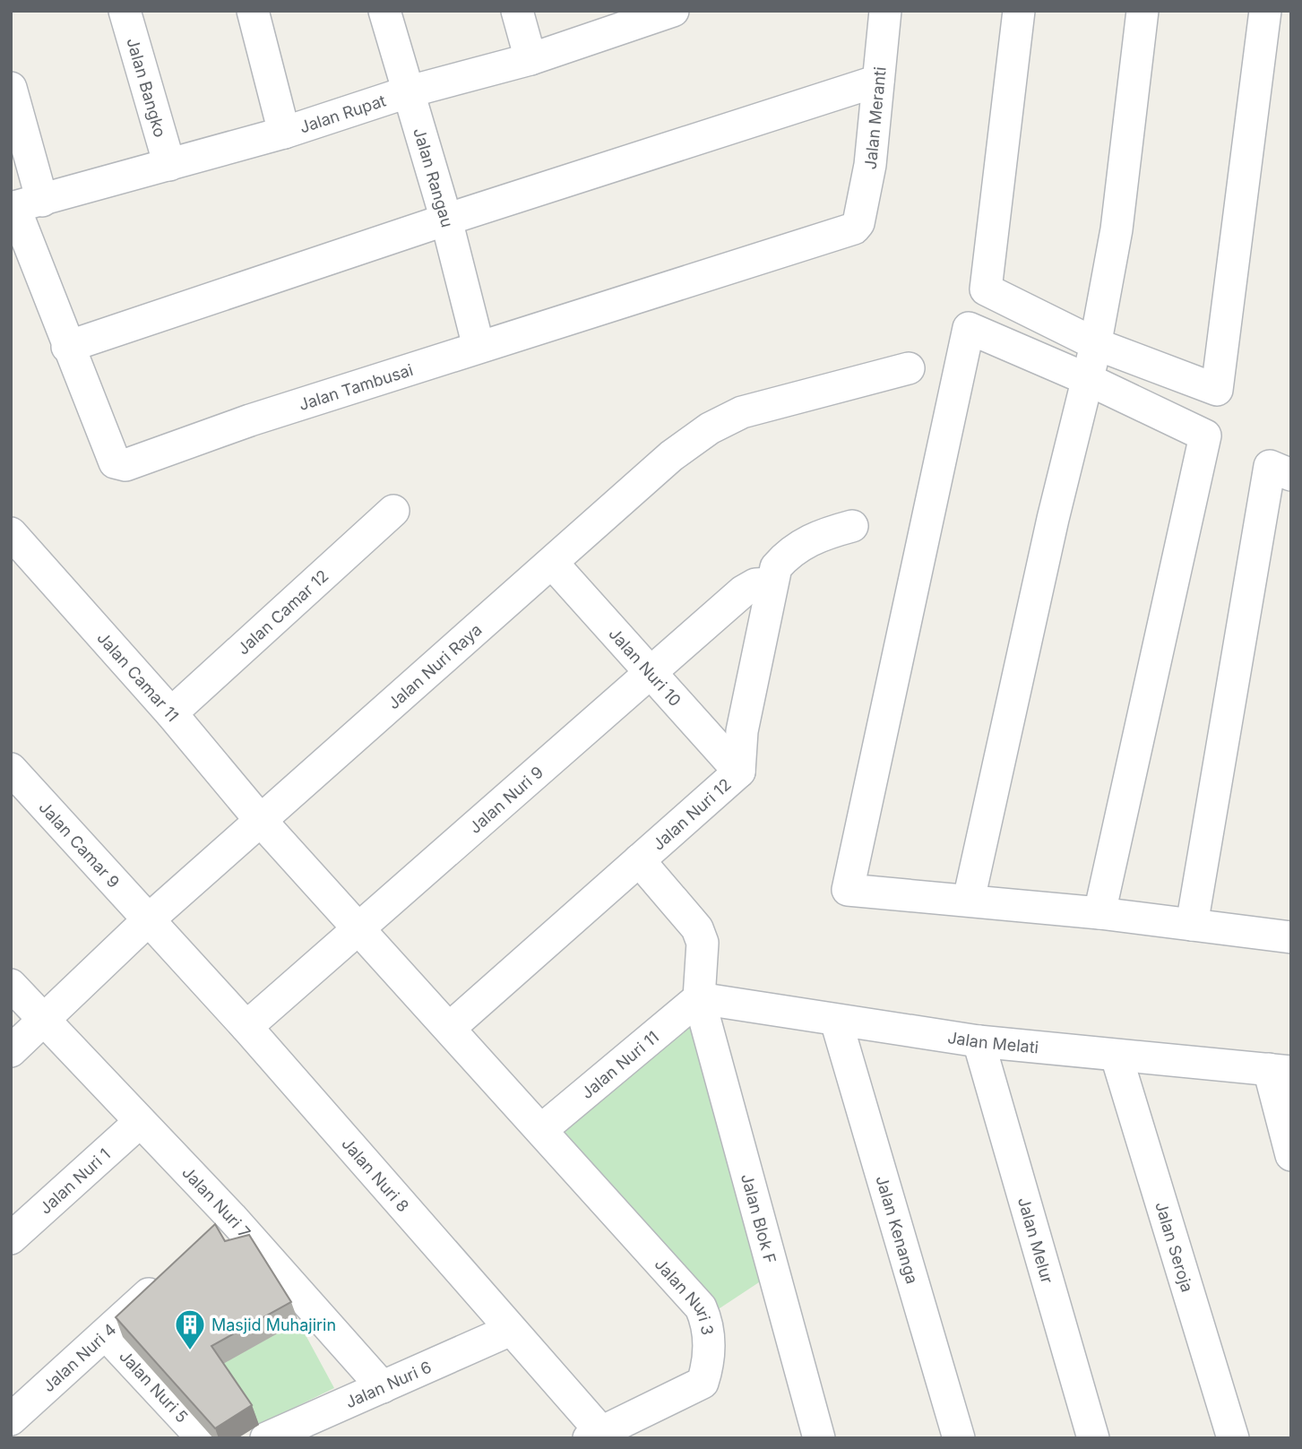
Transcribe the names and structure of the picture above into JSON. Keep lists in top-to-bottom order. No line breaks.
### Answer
{"streets":{"street":["Jalan Bangko","Jalan Rupat","Jalan Meranti","Jalan Rangau","Jalan Tambusai","Jalan Camar 12","Jalan Nuri Raya","Jalan Nuri 10","Jalan Camar 11","Jalan Nuri 9","Jalan Nuri 12","Jalan Camar 9","Jalan Melati","Jalan Nuri 11","Jalan Nuri 8","Jalan Nuri 1","Jalan Nuri 7","Jalan Blok F","Jalan Kenanga","Jalan Melur","Jalan Seroja","Jalan Nuri 3","Jalan Nuri 4","Jalan Nuri 6","Jalan Nuri 5"]},"crossings":[["Jalan Bangko","Jalan Rupat"],["Jalan Rupat","Jalan Rangau"],["Jalan Rupat","Jalan Tambusai"],["Jalan Meranti","Jalan Tambusai"],["Jalan Rangau","Jalan Tambusai"],["Jalan Camar 12","Jalan Camar 11"],["Jalan Nuri Raya","Jalan Nuri 10"],["Jalan Nuri Raya","Jalan Camar 11"],["Jalan Nuri Raya","Jalan Camar 9"],["Jalan Nuri Raya","Jalan Nuri 8"],["Jalan Nuri Raya","Jalan Nuri 7"],["Jalan Nuri 10","Jalan Nuri 9"],["Jalan Nuri 10","Jalan Nuri 12"],["Jalan Camar 11","Jalan Nuri 9"],["Jalan Camar 11","Jalan Nuri 12"],["Jalan Camar 11","Jalan Nuri 11"],["Jalan Camar 11","Jalan Nuri 3"],["Jalan Nuri 9","Jalan Nuri 12"],["Jalan Nuri 9","Jalan Nuri 8"],["Jalan Nuri 12","Jalan Blok F"],["Jalan Camar 9","Jalan Nuri 8"],["Jalan Melati","Jalan Nuri 11"],["Jalan Melati","Jalan Blok F"],["Jalan Melati","Jalan Kenanga"],["Jalan Melati","Jalan Melur"],["Jalan Melati","Jalan Seroja"],["Jalan Nuri 11","Jalan Blok F"],["Jalan Nuri 11","Jalan Nuri 3"],["Jalan Nuri 8","Jalan Nuri 3"],["Jalan Nuri 8","Jalan Nuri 6"],["Jalan Nuri 1","Jalan Nuri 7"],["Jalan Nuri 7","Jalan Nuri 6"],["Jalan Nuri 4","Jalan Nuri 5"]],"places":{"building":["Masjid Muhajirin"]}}
